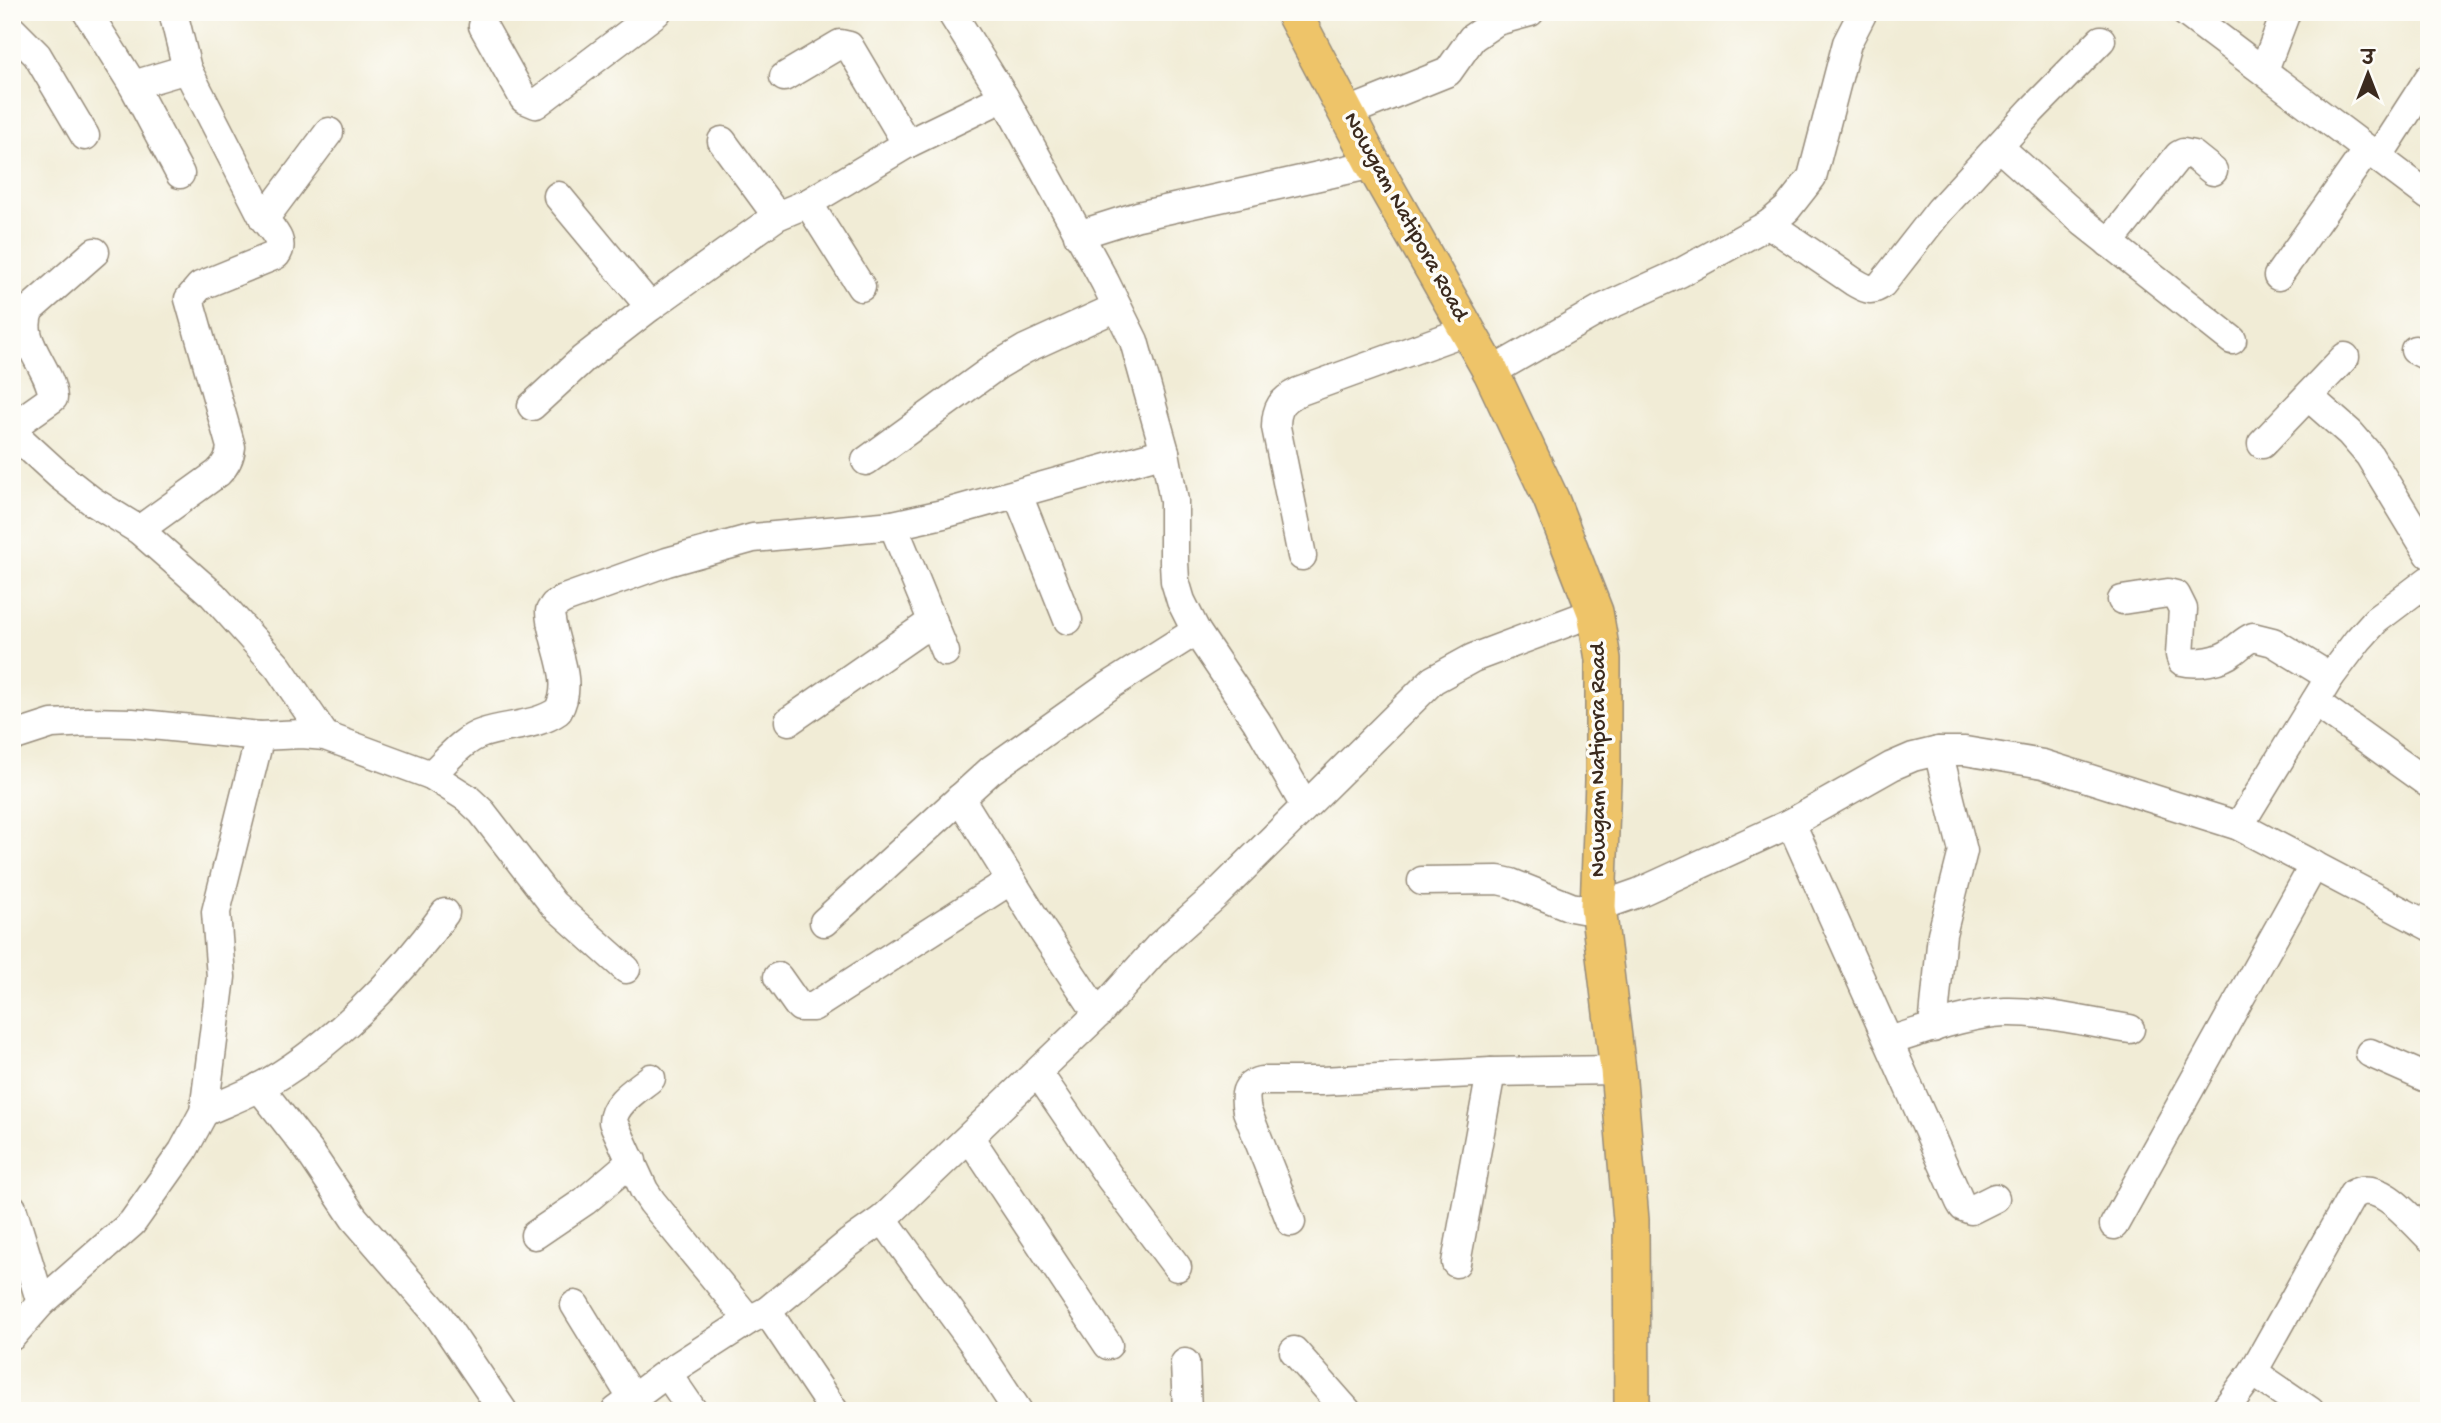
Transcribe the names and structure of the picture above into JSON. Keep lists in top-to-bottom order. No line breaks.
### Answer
{"streets":{"main road":["Nowgam Natipora Road"]},"north":"top"}
